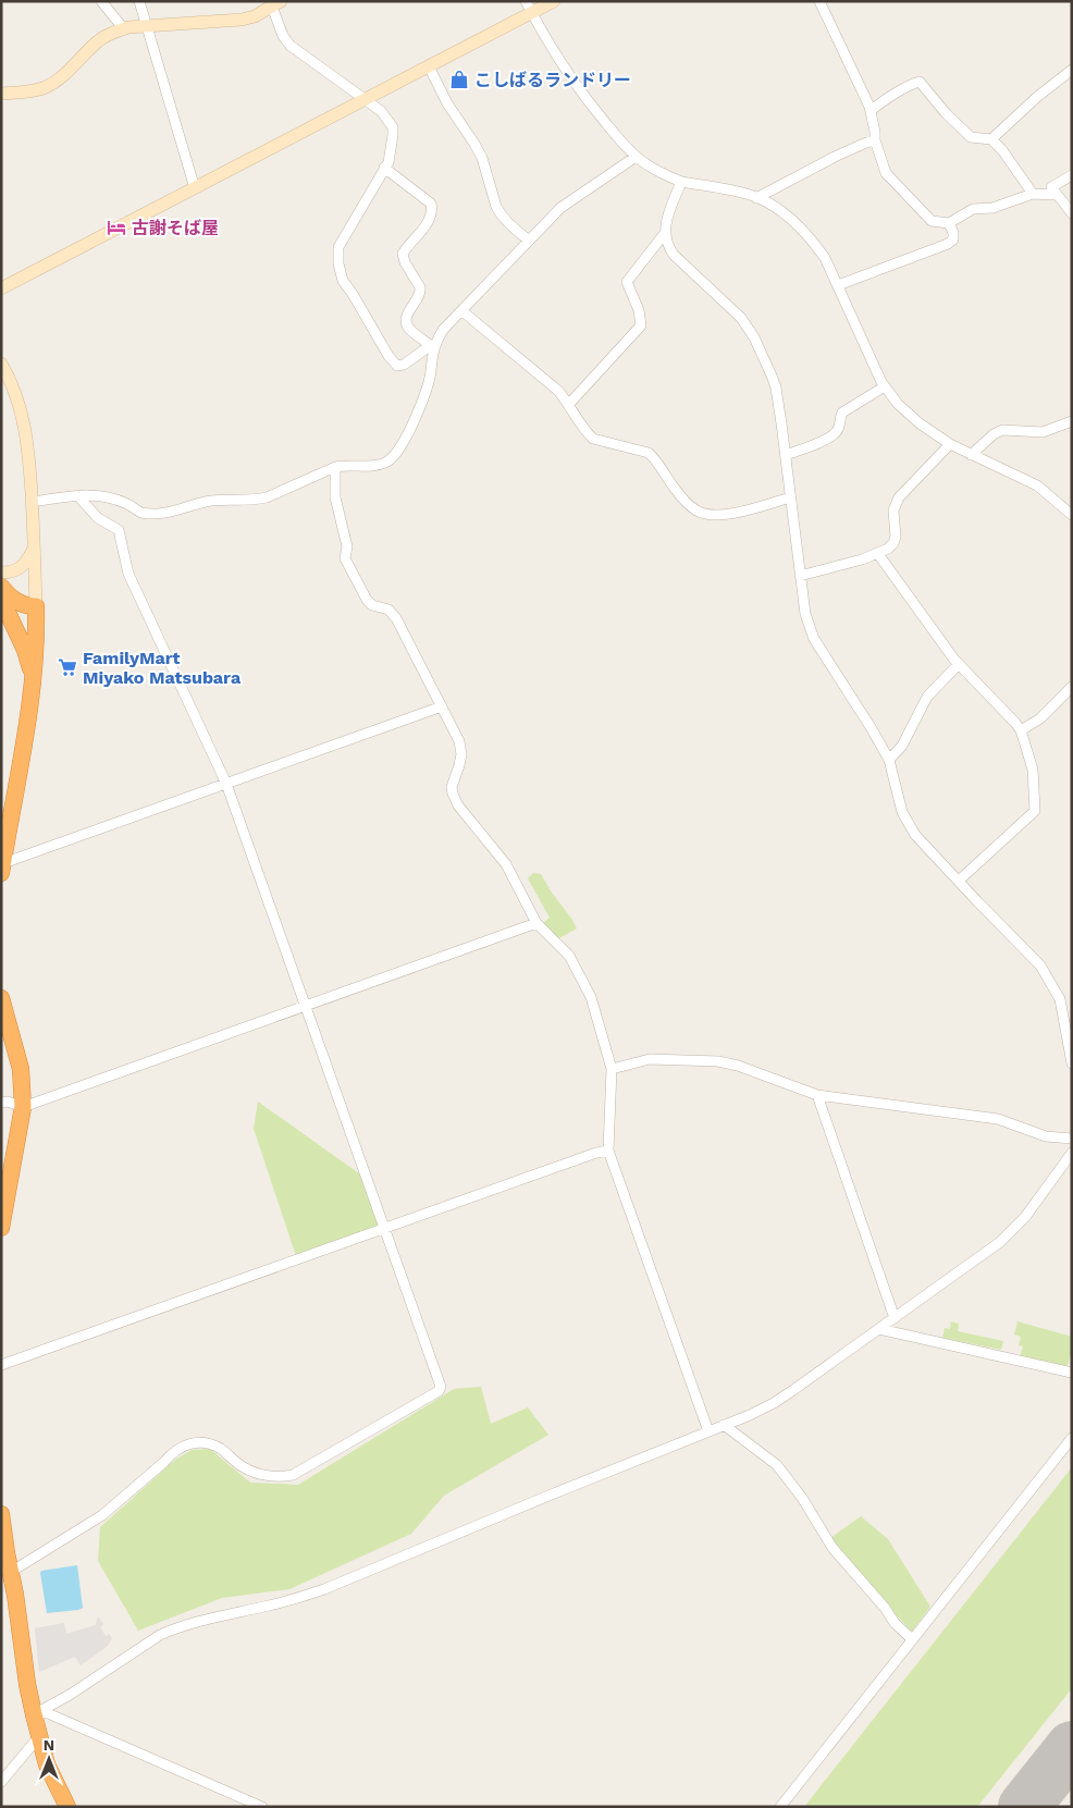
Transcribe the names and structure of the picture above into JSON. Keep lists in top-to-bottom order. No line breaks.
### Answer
{"places":{"shop":["こしばるランドリー"],"hotel":["古謝そば屋"],"supermarket":["FamilyMart Miyako Matsubara"]},"north":"top"}
